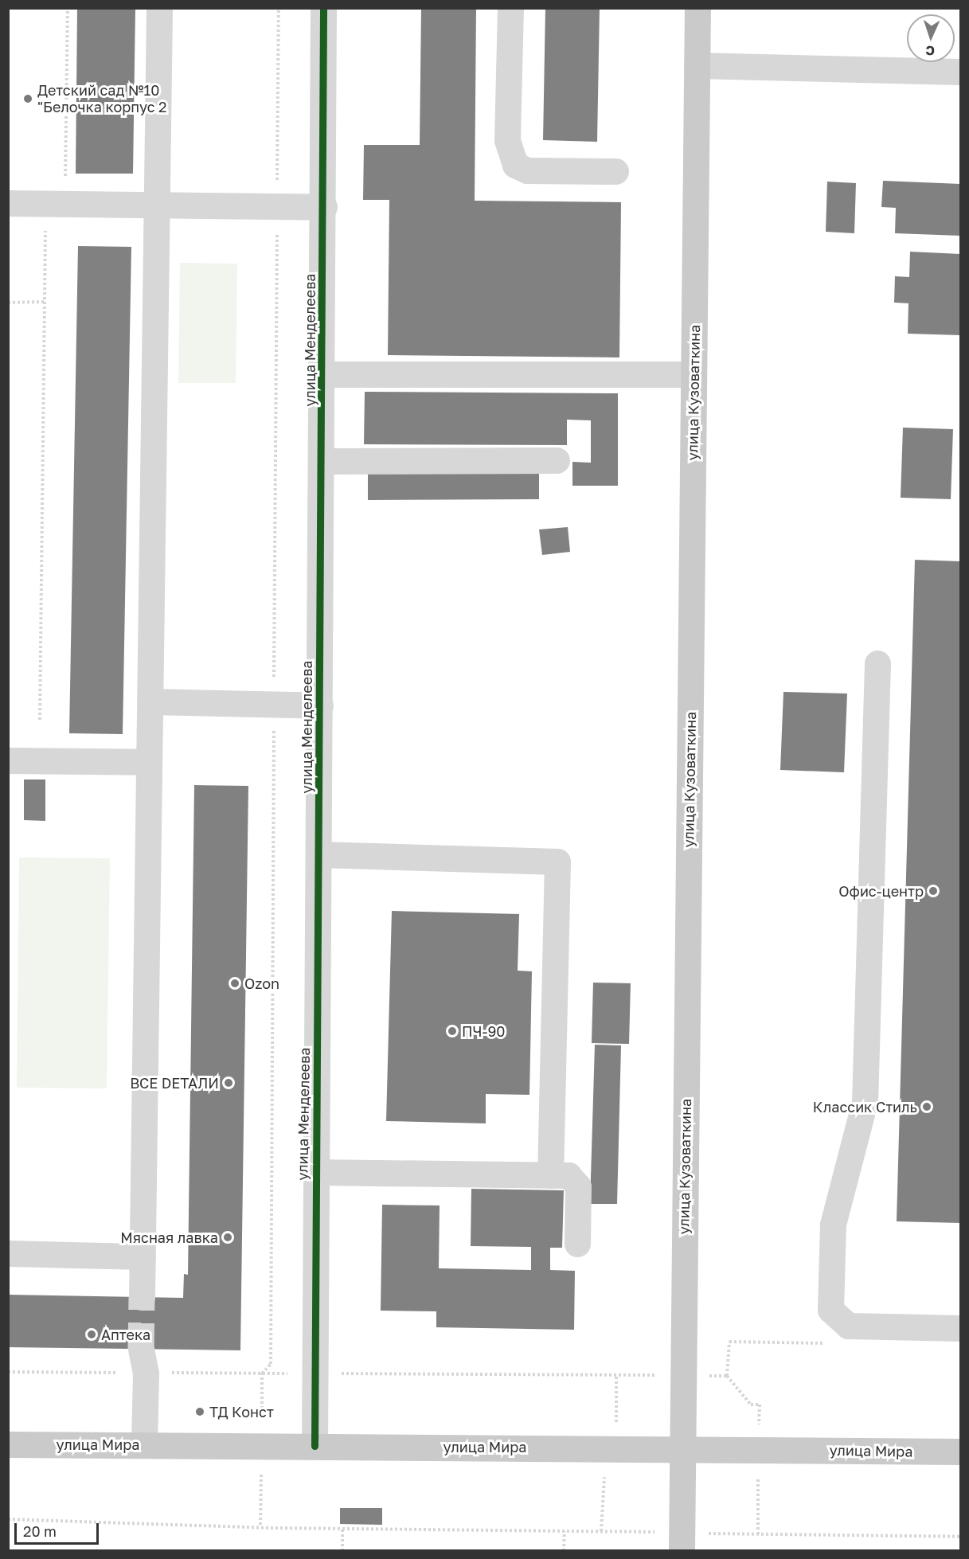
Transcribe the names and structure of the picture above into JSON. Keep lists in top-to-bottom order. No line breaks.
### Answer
{"streets":{"main road":["улица Кузоваткина","улица Мира"],"street":["улица Менделеева"]},"crossings":[["улица Менделеева","улица Мира"],["улица Кузоваткина","улица Мира"]],"places":["Детский сад №10 \"Белочка корпус 2","Офис-центр","Ozon","ПЧ-90","ВСЕ DEТАЛИ","Классик Стиль","Мясная лавка","Аптека","ТД Конст"],"scale_bar":"20 m","north":"bottom"}
